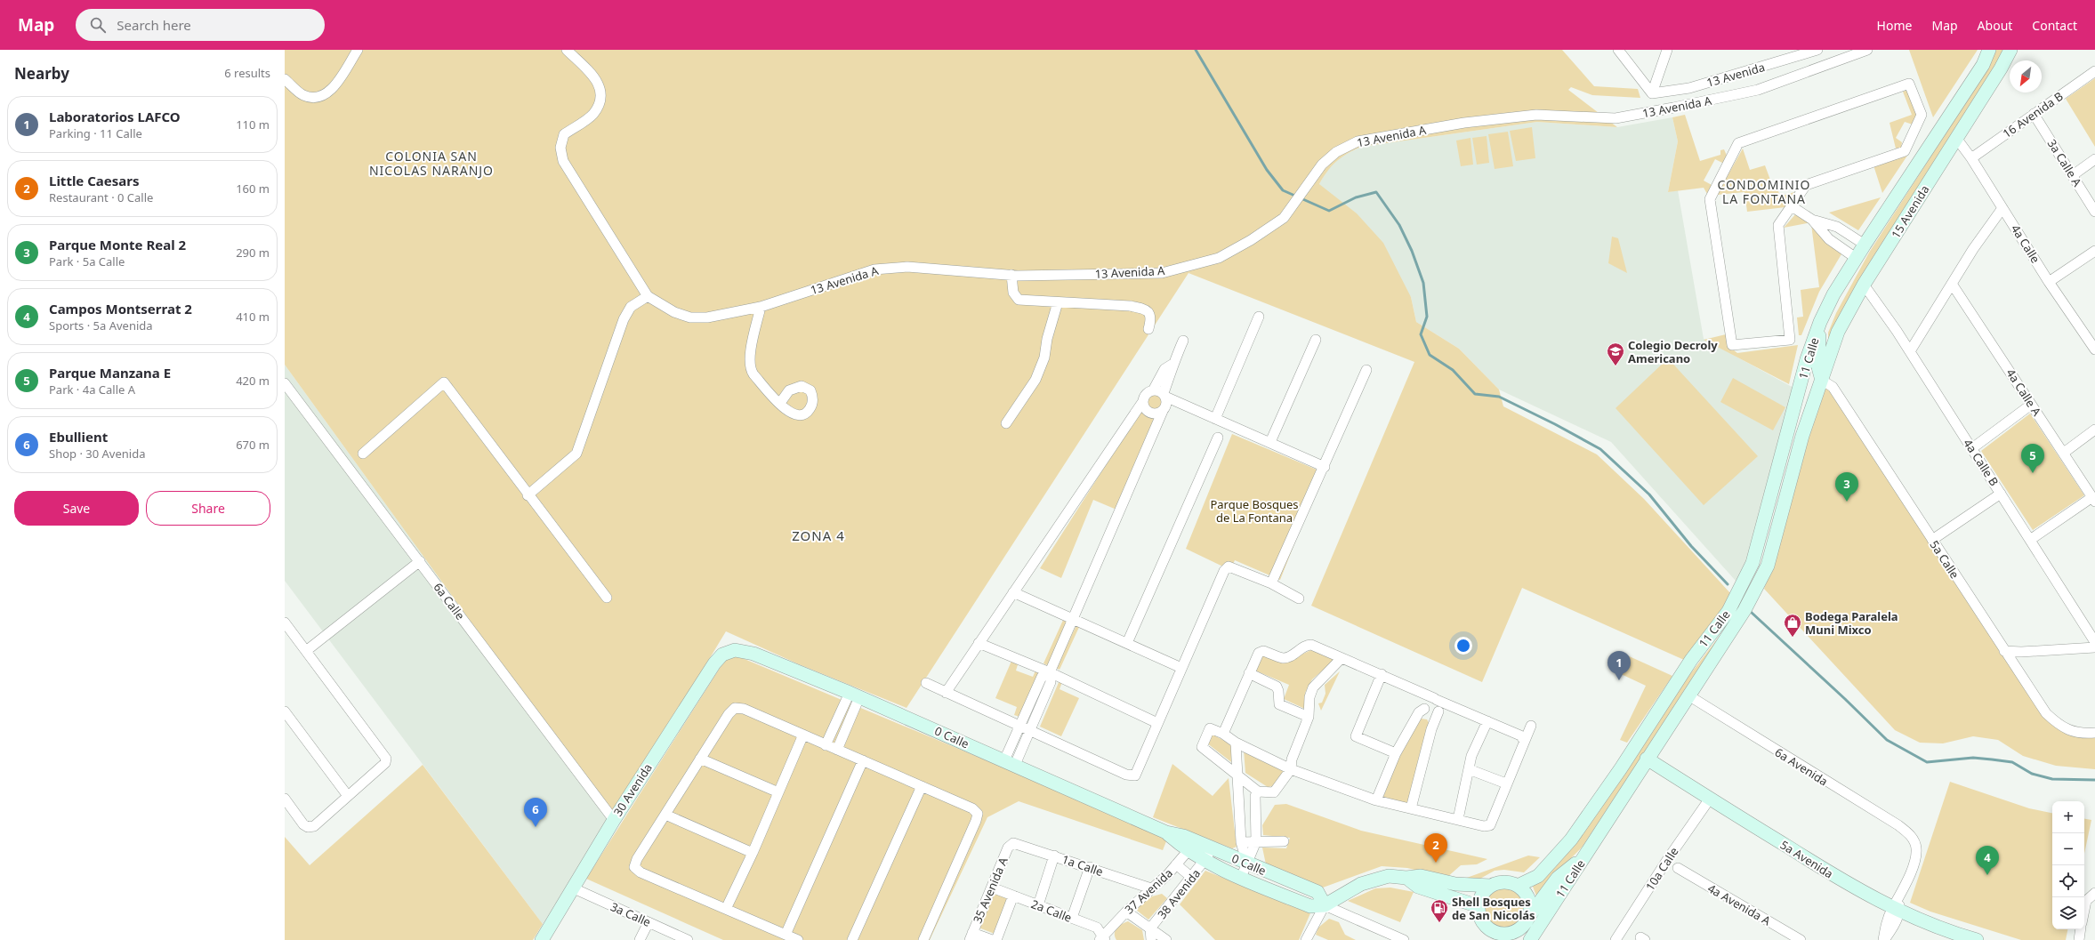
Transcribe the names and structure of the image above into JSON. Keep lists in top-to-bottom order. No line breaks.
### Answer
{"streets":{"main road":["15 Avenida","11 Calle","0 Calle","30 Avenida","5a Avenida"],"street":["13 Avenida","13 Avenida A","16 Avenida B","3a Calle A","4a Calle","4a Calle A","4a Calle B","5a Calle","6a Calle","6a Avenida","1a Calle","10a Calle","35 Avenida A","37 Avenida","38 Avenida","4a Avenida A","2a Calle","3a Calle"]},"crossings":[["16 Avenida B","3a Calle A"],["16 Avenida B","4a Calle"],["15 Avenida","4a Calle"],["15 Avenida","11 Calle"],["15 Avenida","4a Calle B"],["15 Avenida","5a Calle"],["11 Calle","5a Calle"],["11 Calle","6a Avenida"],["11 Calle","5a Avenida"],["6a Calle","30 Avenida"],["0 Calle","30 Avenida"],["0 Calle","37 Avenida"],["0 Calle","38 Avenida"],["6a Avenida","5a Avenida"],["30 Avenida","3a Calle"],["5a Avenida","10a Calle"],["1a Calle","35 Avenida A"],["1a Calle","37 Avenida"],["35 Avenida A","2a Calle"],["37 Avenida","2a Calle"]],"districts":["COLONIA SAN NICOLAS NARANJO","CONDOMINIO LA FONTANA","ZONA 4"],"parks":["Parque Bosques de La Fontana"],"places":{"school or university":["Colegio Decroly Americano"],"shop":["Bodega Paralela Muni Mixco"],"fuel station":["Shell Bosques de San Nicolás"]},"north":"bottom left","page":{"header":"Map","search":"Search here","nav":["Home","Map","About","Contact"],"heading":["Nearby","6 results"],"list":[{"mark":"1","name":"Laboratorios LAFCO","note":"Parking · 11 Calle","value":"110 m"},{"mark":"2","name":"Little Caesars","note":"Restaurant · 0 Calle","value":"160 m"},{"mark":"3","name":"Parque Monte Real 2","note":"Park · 5a Calle","value":"290 m"},{"mark":"4","name":"Campos Montserrat 2","note":"Sports · 5a Avenida","value":"410 m"},{"mark":"5","name":"Parque Manzana E","note":"Park · 4a Calle A","value":"420 m"},{"mark":"6","name":"Ebullient","note":"Shop · 30 Avenida","value":"670 m"}],"pins":["5","3","1","6","2","4"],"buttons":["Save","Share"],"map_buttons":["+","−"]}}
